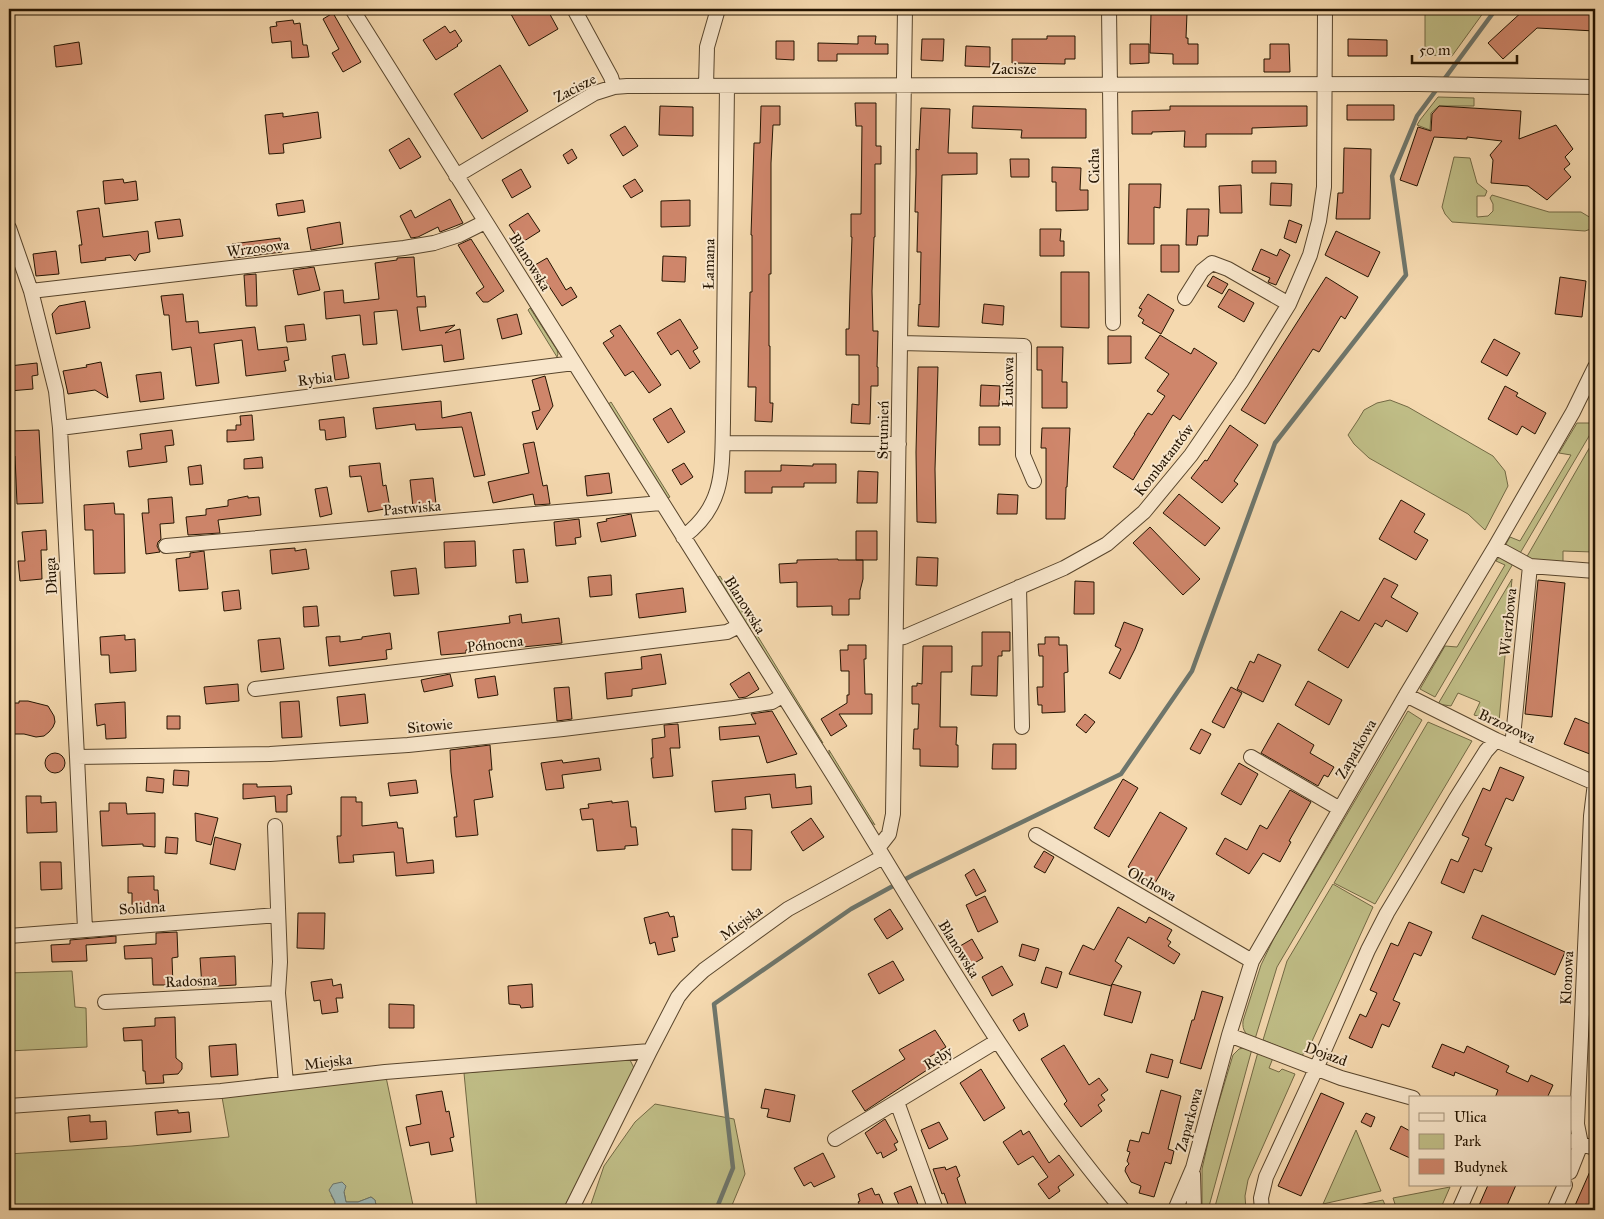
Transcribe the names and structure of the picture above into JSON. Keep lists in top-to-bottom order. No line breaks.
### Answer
{"streets":{"street":["Zacisze","Cicha","Wrzosowa","Blanowska","Łamana","Rybia","Łukowa","Strumień","Kombatantów","Pastwiska","Długa","Wierzbowa","Północna","Sitowie","Brzozowa","Zaparkowa","Olchowa","Solidna","Miejska","Klonowa","Radosna","Dojazd","Ręby"]},"crossings":[["Zacisze","Cicha"],["Zacisze","Blanowska"],["Zacisze","Łamana"],["Zacisze","Strumień"],["Zacisze","Kombatantów"],["Wrzosowa","Blanowska"],["Wrzosowa","Długa"],["Blanowska","Łamana"],["Blanowska","Rybia"],["Blanowska","Strumień"],["Blanowska","Pastwiska"],["Blanowska","Północna"],["Blanowska","Sitowie"],["Blanowska","Miejska"],["Blanowska","Ręby"],["Rybia","Długa"],["Łukowa","Strumień"],["Strumień","Kombatantów"],["Strumień","Miejska"],["Długa","Sitowie"],["Długa","Solidna"],["Wierzbowa","Brzozowa"],["Brzozowa","Zaparkowa"],["Brzozowa","Klonowa"],["Zaparkowa","Olchowa"],["Zaparkowa","Dojazd"]],"legend":["Ulica","Park","Budynek"],"scale_bar":"50 m"}
